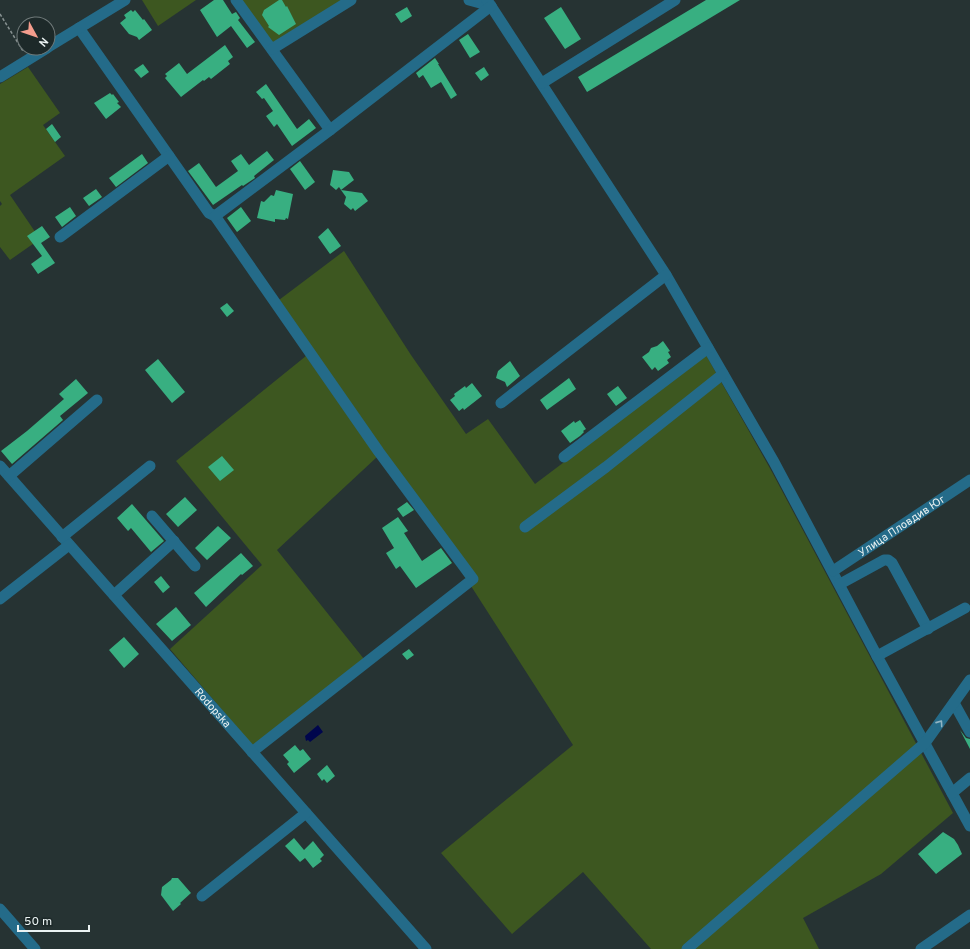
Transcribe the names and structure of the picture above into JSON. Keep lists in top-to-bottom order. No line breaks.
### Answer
{"streets":{"street":["Улица Пловдив Юг","Rodopska"]},"scale_bar":"50 m","north":"bottom right"}
